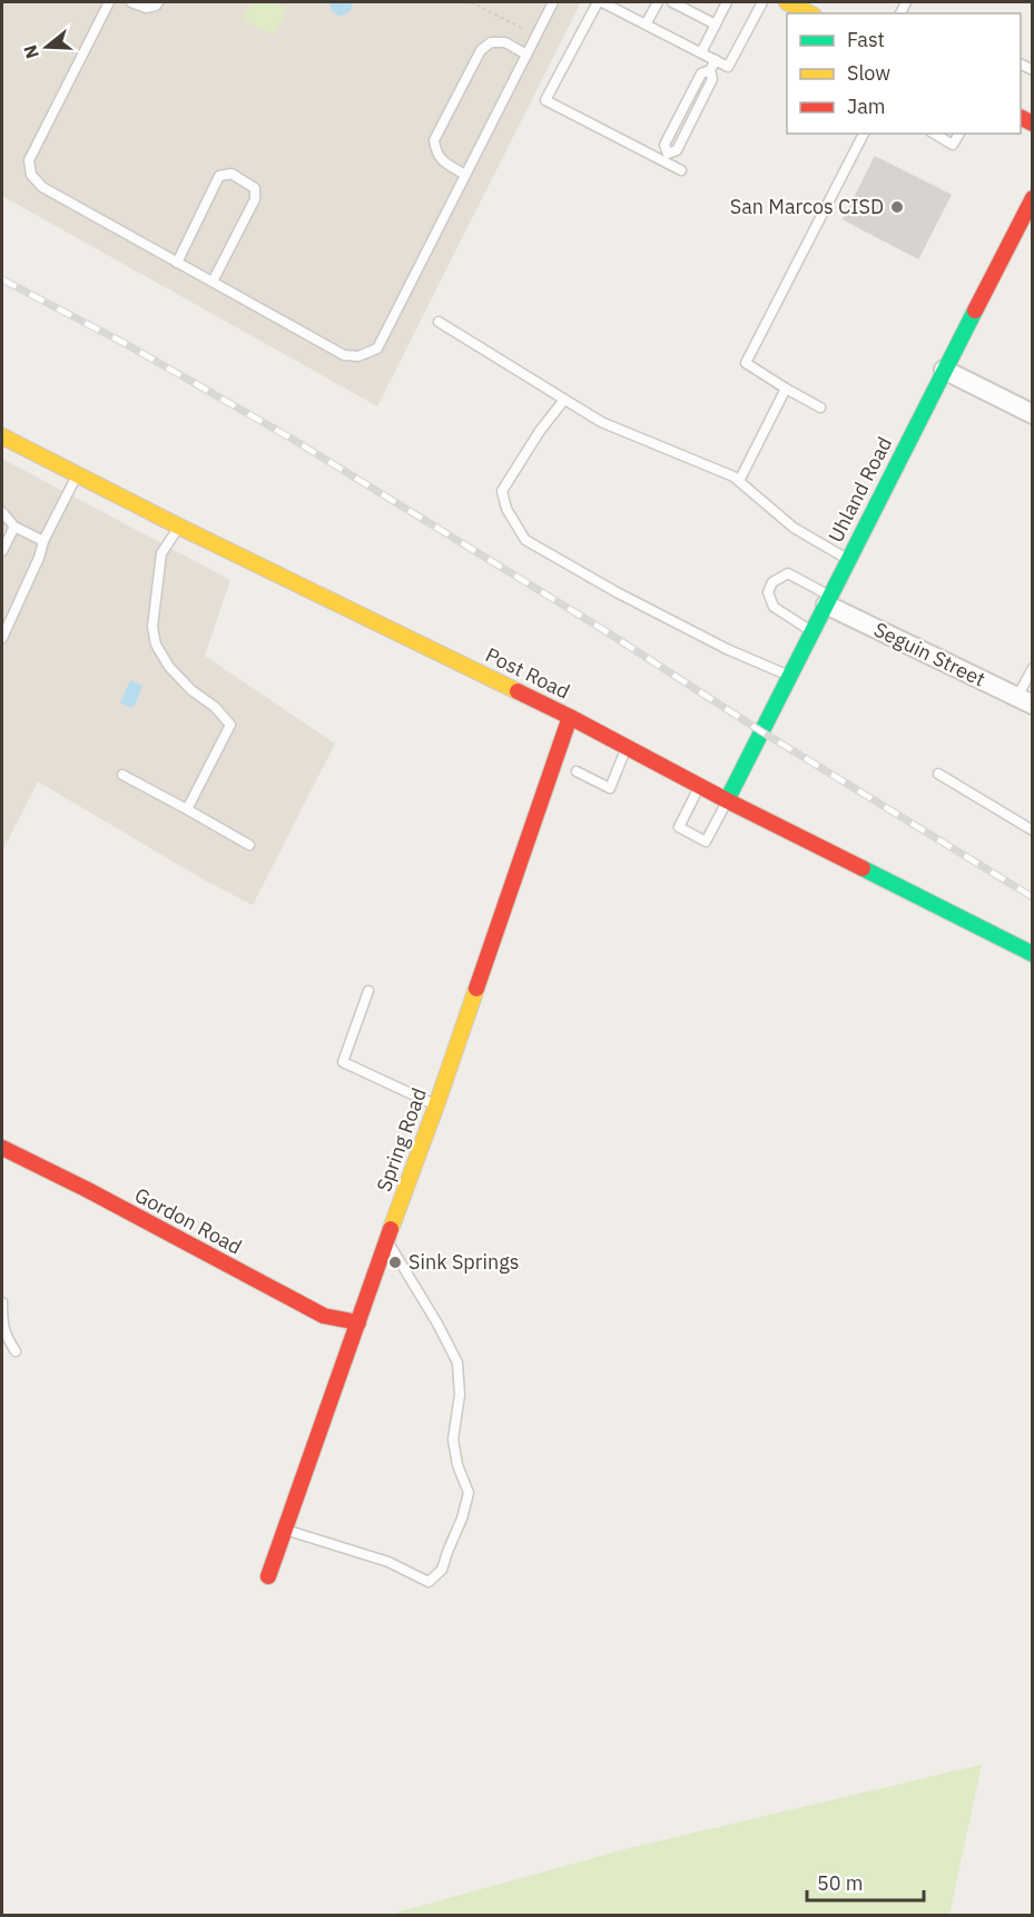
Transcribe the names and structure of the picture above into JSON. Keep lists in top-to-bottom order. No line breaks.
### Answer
{"streets":{"street":["Uhland Road","Seguin Street","Post Road","Spring Road","Gordon Road"]},"crossings":[["Uhland Road","Seguin Street"],["Uhland Road","Post Road"],["Post Road","Spring Road"],["Spring Road","Gordon Road"]],"places":["San Marcos CISD","Sink Springs"],"legend":["Fast","Slow","Jam"],"scale_bar":"50 m","north":"left"}
